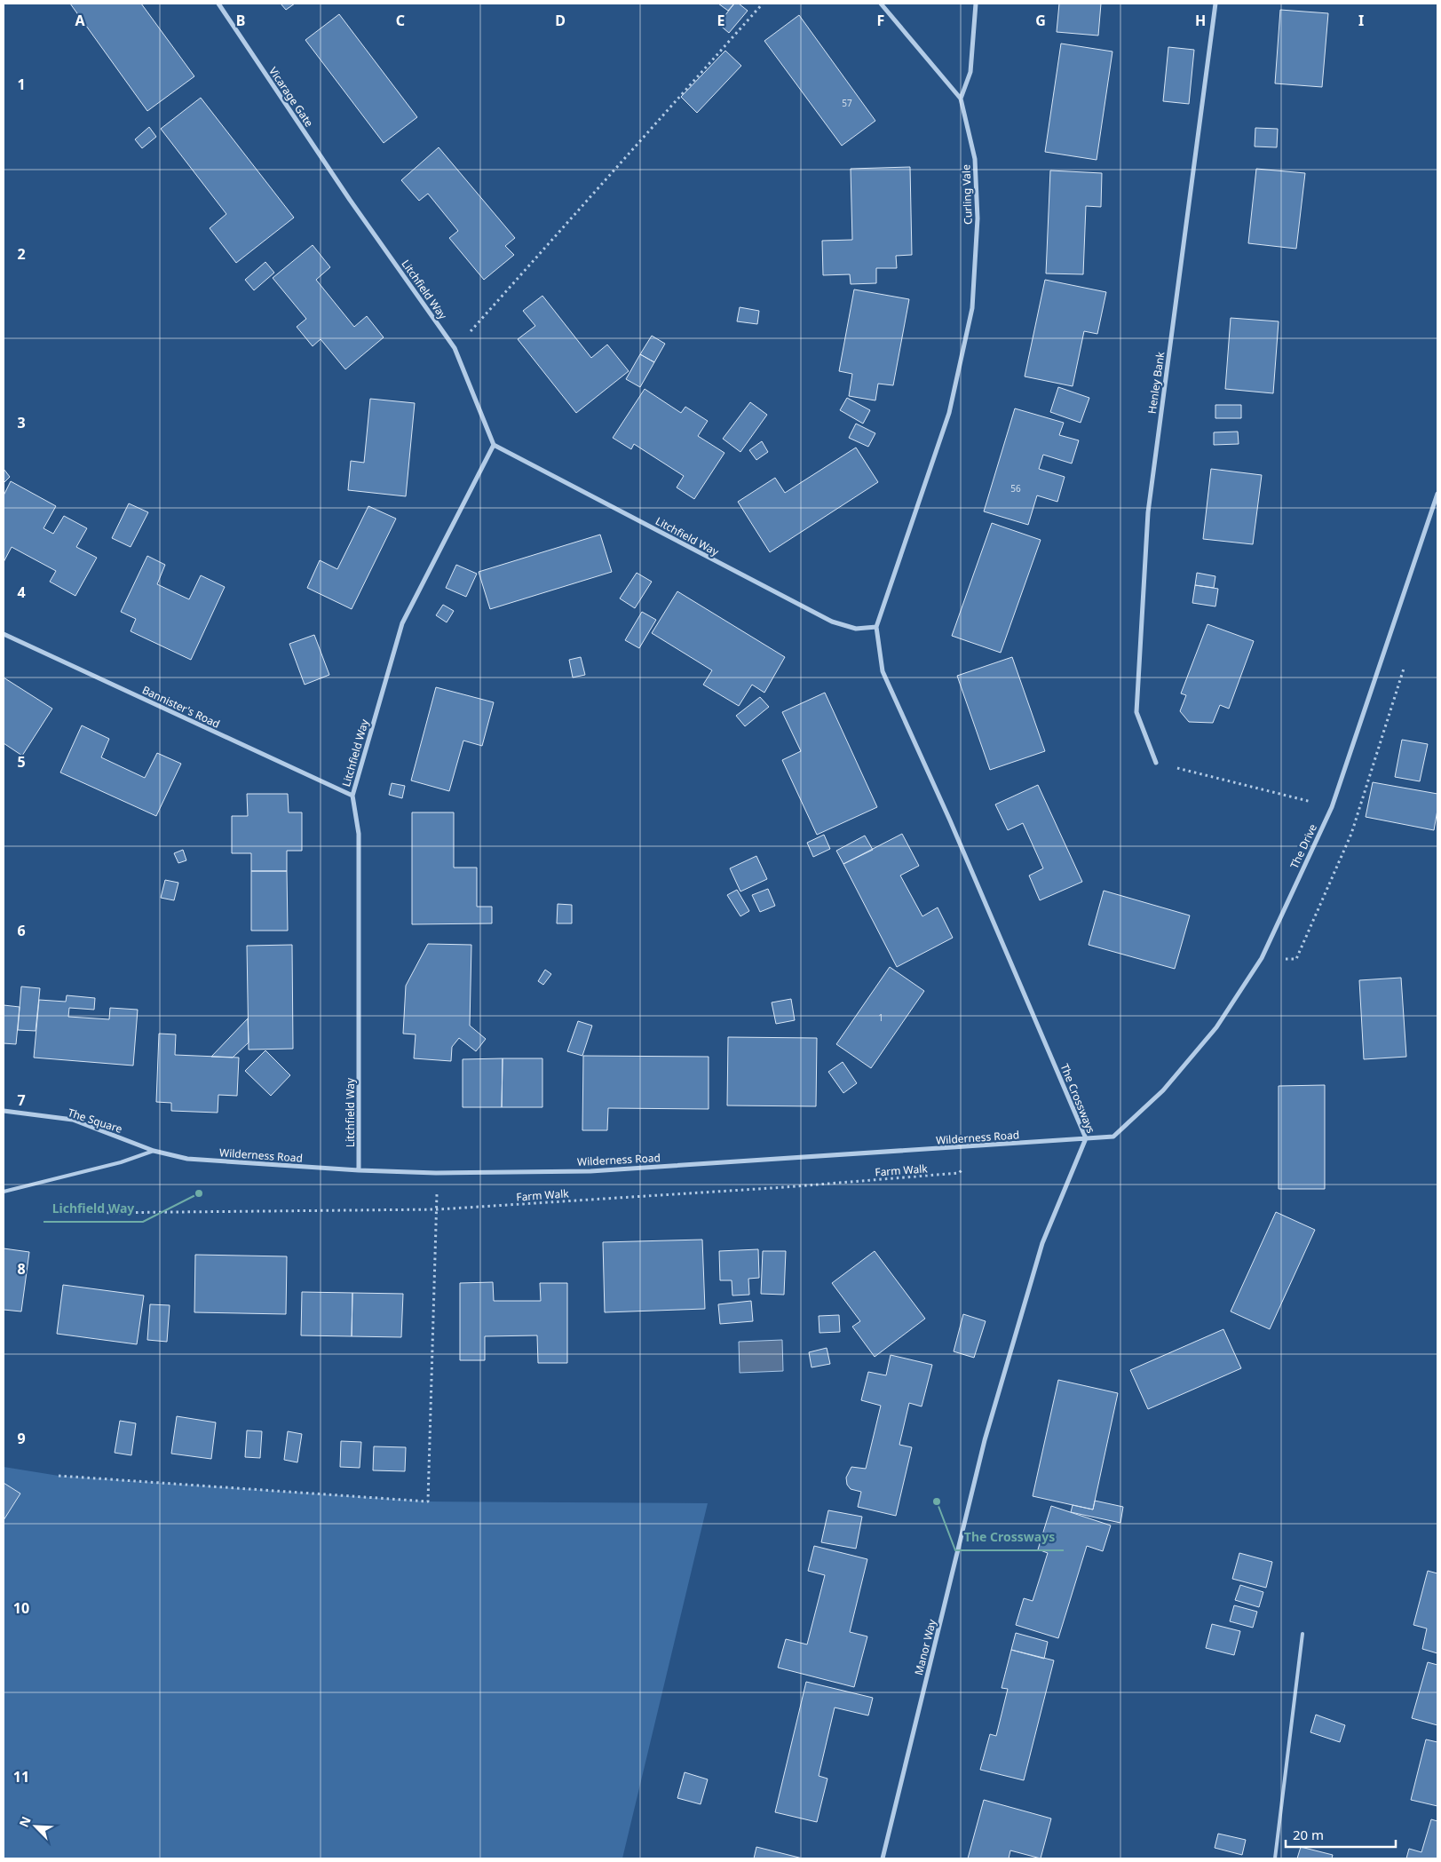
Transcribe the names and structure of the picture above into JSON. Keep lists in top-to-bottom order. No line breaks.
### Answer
{"streets":{"street":["Vicarage Gate","Curling Vale","Litchfield Way","Henley Bank","Bannister's Road","The Drive","The Crossways","The Square","Wilderness Road","Manor Way"],"path":["Farm Walk"]},"crossings":[["Vicarage Gate","Litchfield Way"],["Curling Vale","Litchfield Way"],["Curling Vale","The Crossways"],["Litchfield Way","Bannister's Road"],["Litchfield Way","The Crossways"],["Litchfield Way","Wilderness Road"],["The Drive","The Crossways"],["The Drive","Wilderness Road"],["The Crossways","Wilderness Road"],["The Crossways","Manor Way"],["The Square","Wilderness Road"],["Wilderness Road","Farm Walk"]],"places":["Lichfield Way","The Crossways"],"house_numbers":["57","56","1"],"scale_bar":"20 m","north":"top left","grid":{"columns":["A","B","C","D","E","F","G","H","I"],"rows":["1","2","3","4","5","6","7","8","9","10","11"]}}
